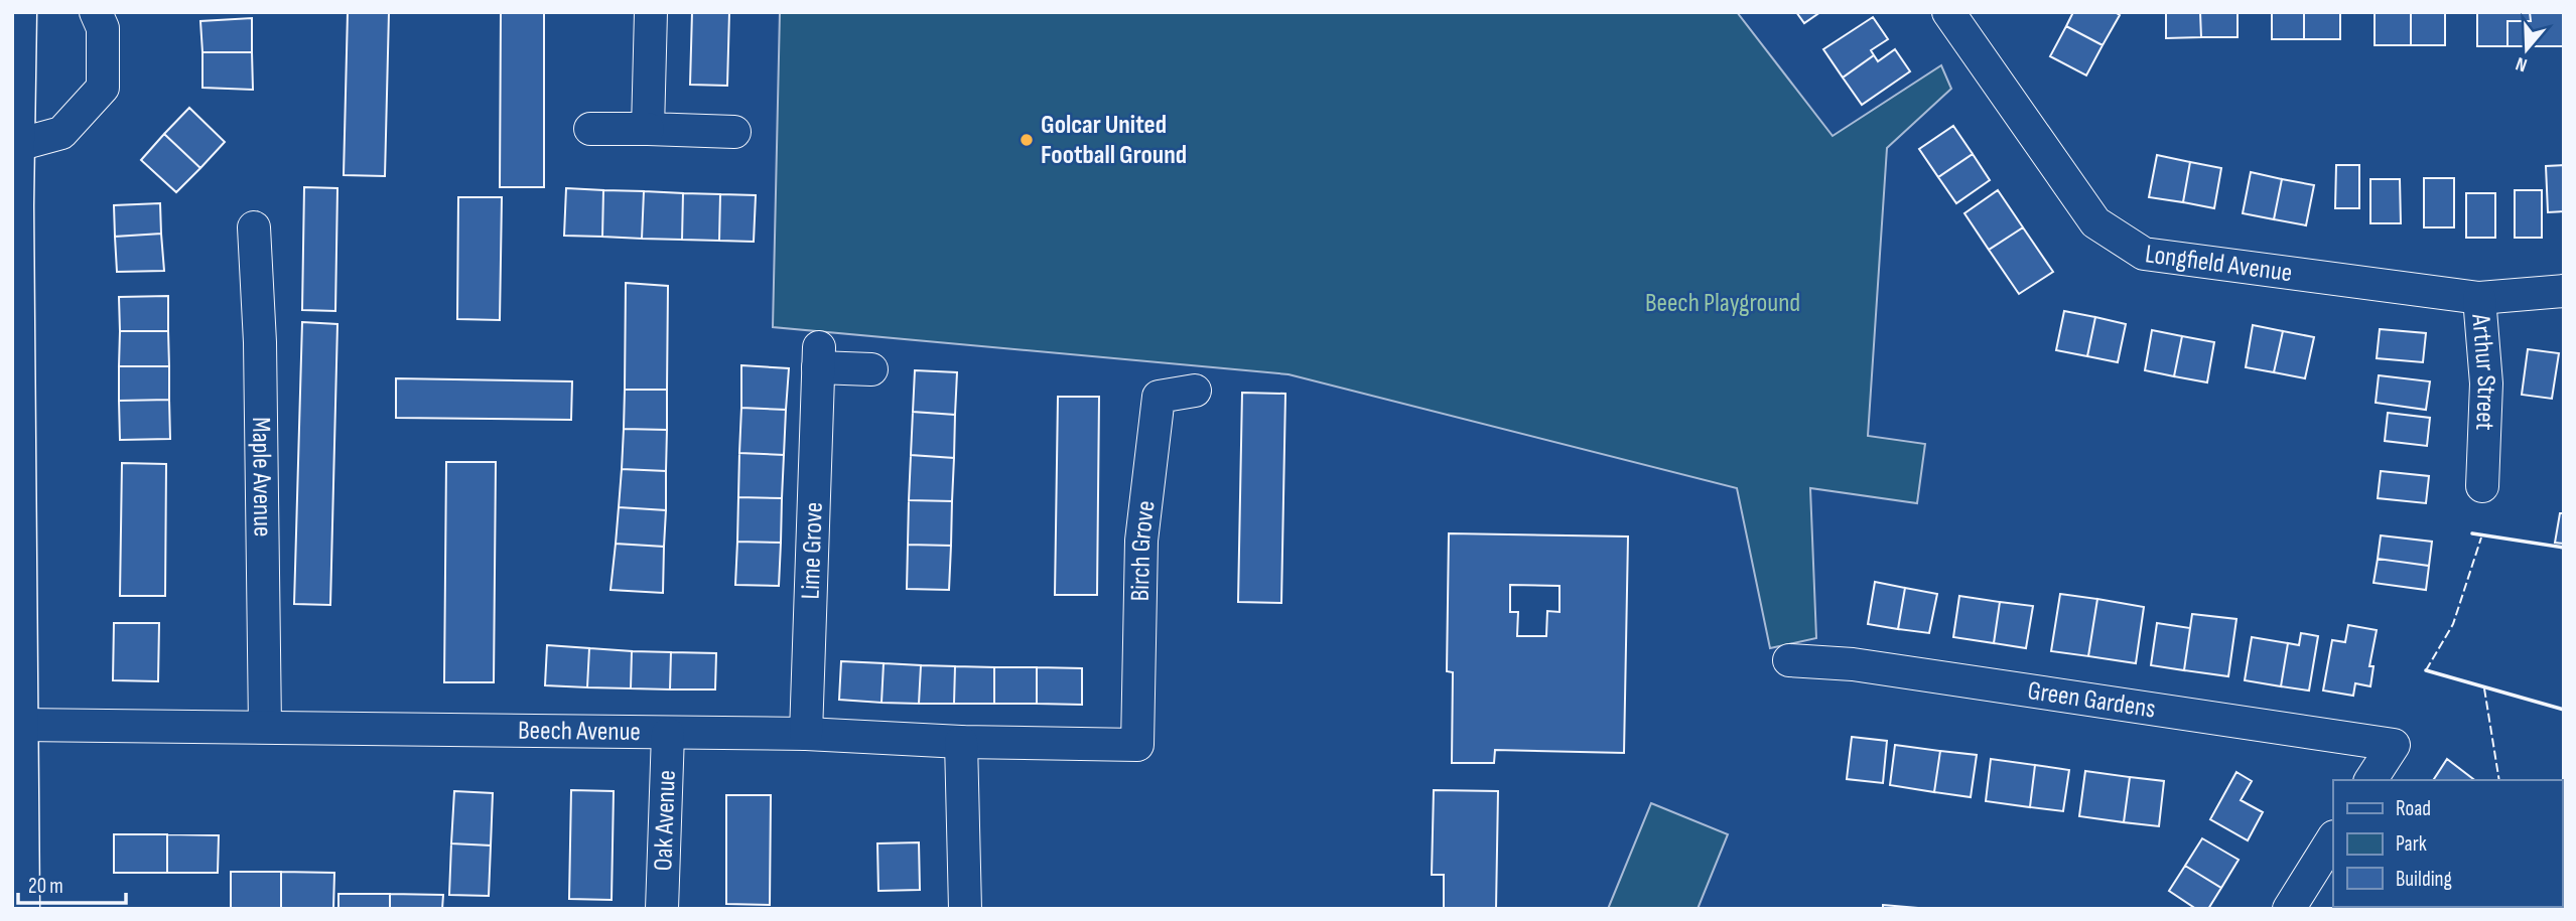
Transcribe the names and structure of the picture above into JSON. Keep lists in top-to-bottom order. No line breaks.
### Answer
{"streets":{"street":["Longfield Avenue","Arthur Street","Maple Avenue","Lime Grove","Birch Grove","Green Gardens","Beech Avenue","Oak Avenue"]},"crossings":[["Longfield Avenue","Arthur Street"],["Maple Avenue","Beech Avenue"],["Lime Grove","Beech Avenue"],["Birch Grove","Beech Avenue"],["Beech Avenue","Oak Avenue"]],"parks":["Beech Playground"],"places":["Golcar United Football Ground"],"legend":["Road","Park","Building"],"scale_bar":"20 m","north":"bottom"}
